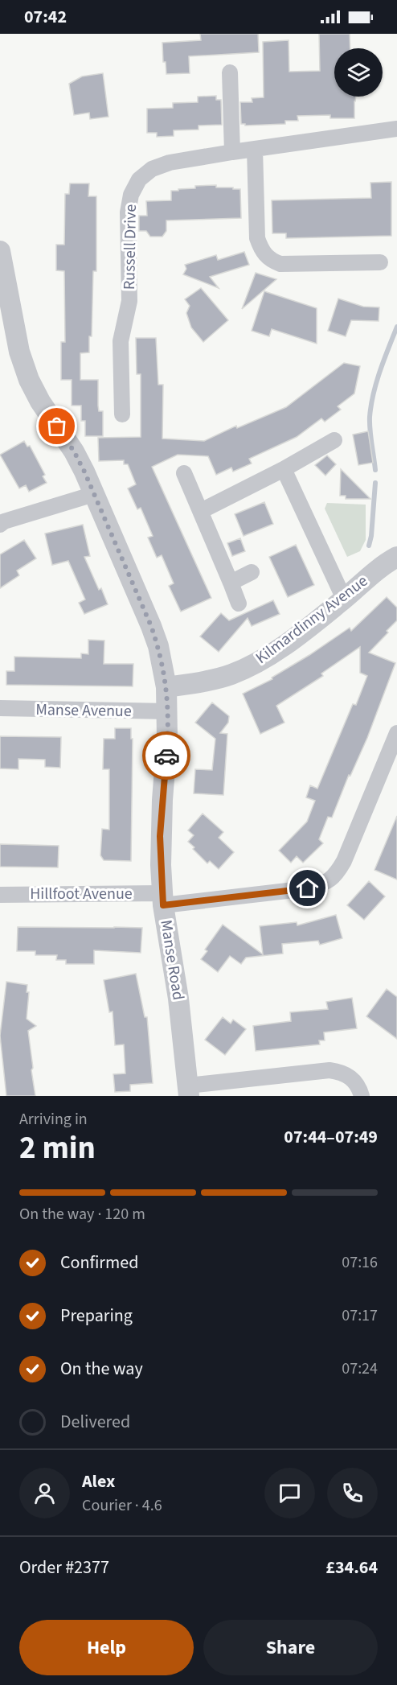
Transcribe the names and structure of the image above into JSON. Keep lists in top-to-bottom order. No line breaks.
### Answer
{"streets":{"street":["Russell Drive","Kilmardinny Avenue","Manse Avenue","Hillfoot Avenue","Manse Road"]},"crossings":[["Kilmardinny Avenue","Manse Road"],["Manse Avenue","Manse Road"],["Hillfoot Avenue","Manse Road"]],"page":{"status":"07:42","heading":["2 min","Arriving in","07:44–07:49"],"panel":["Alex","Courier · 4.6","Order #2377","£34.64"],"bar":"On the way · 120 m","list":[["Confirmed","07:16"],["Preparing","07:17"],["On the way","07:24"],"Delivered"],"buttons":["Help","Share"]}}
